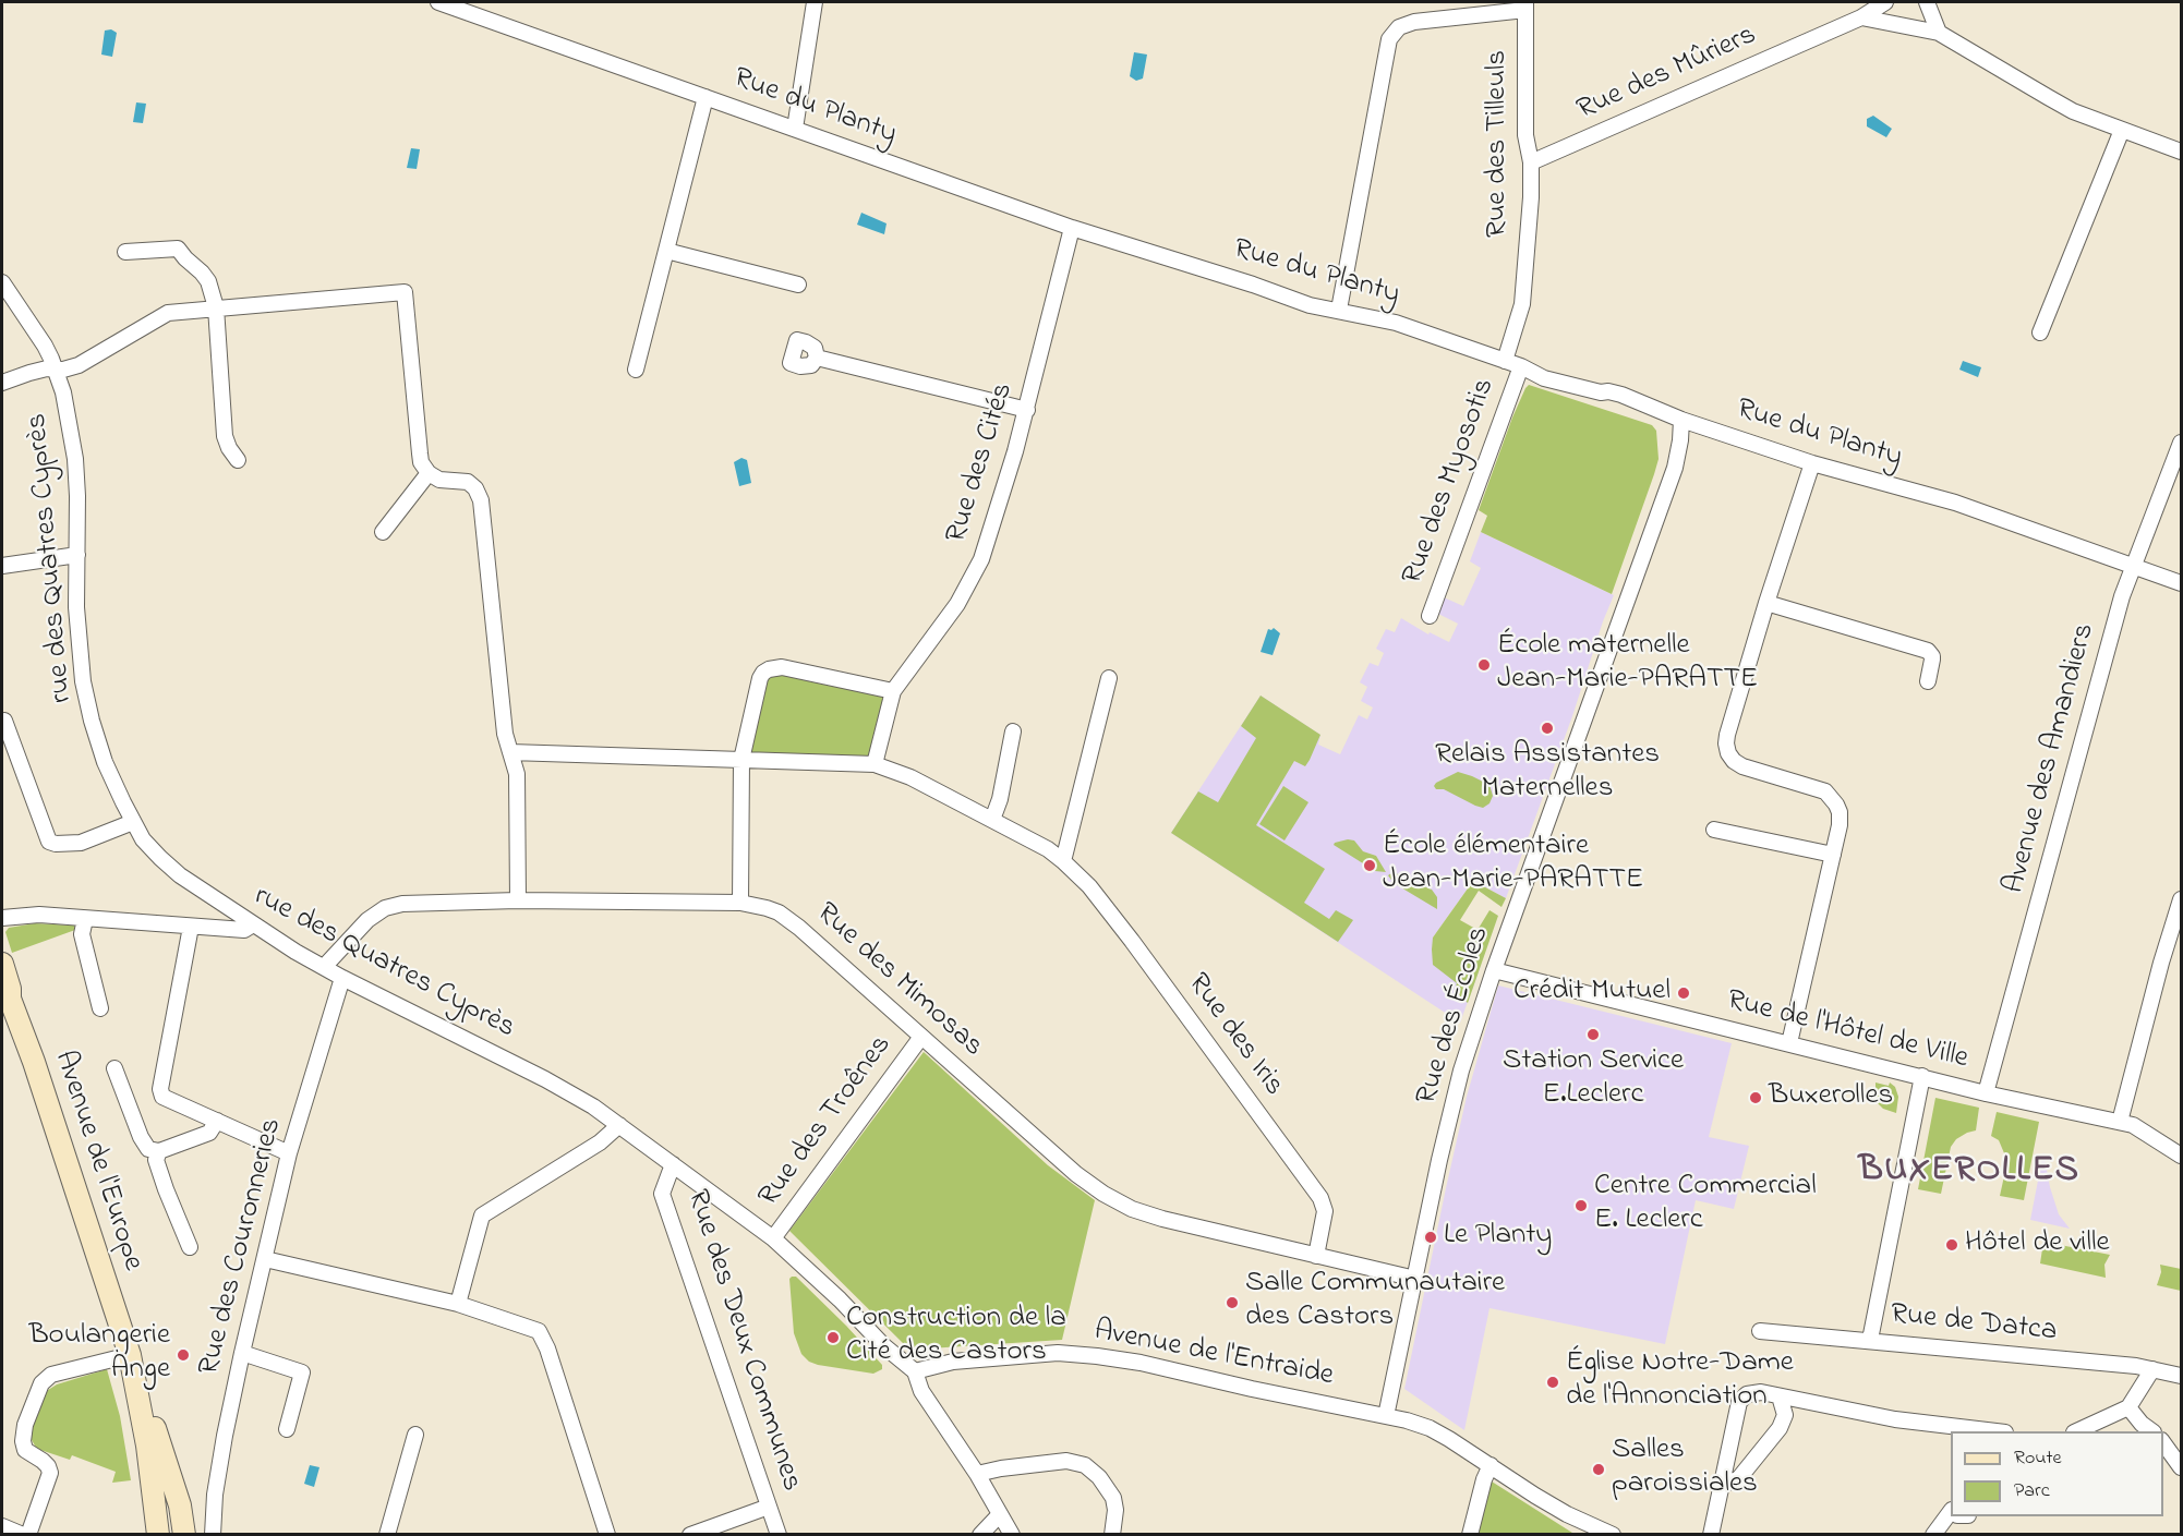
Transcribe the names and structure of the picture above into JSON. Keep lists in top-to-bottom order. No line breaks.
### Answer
{"streets":{"main road":["Avenue de l'Europe"],"street":["Rue des Mûriers","Rue du Planty","Rue des Tilleuls","Rue des Cités","Rue des Myosotis","rue des Quatres Cyprès","Avenue des Amandiers","Rue des Mimosas","Rue des Écoles","Rue de l'Hôtel de Ville","Rue des Iris","Rue des Troênes","Rue des Couronneries","Rue de Datca","Rue des Deux Communes","Avenue de l'Entraide"]},"crossings":[["Rue des Mûriers","Rue des Tilleuls"],["Rue du Planty","Rue des Tilleuls"],["Rue du Planty","Rue des Cités"],["Rue du Planty","Rue des Myosotis"],["Rue du Planty","Avenue des Amandiers"],["Rue du Planty","Rue des Écoles"],["rue des Quatres Cyprès","Rue des Mimosas"],["rue des Quatres Cyprès","Rue des Troênes"],["rue des Quatres Cyprès","Rue des Couronneries"],["rue des Quatres Cyprès","Rue des Deux Communes"],["rue des Quatres Cyprès","Avenue de l'Entraide"],["Avenue des Amandiers","Rue de l'Hôtel de Ville"],["Rue des Mimosas","Rue des Écoles"],["Rue des Mimosas","Rue des Iris"],["Rue des Mimosas","Rue des Troênes"],["Rue des Écoles","Rue de l'Hôtel de Ville"],["Rue des Écoles","Avenue de l'Entraide"]],"districts":["BUXEROLLES"],"places":["École maternelle Jean-Marie-PARATTE","Relais Assistantes Maternelles","École élémentaire Jean-Marie-PARATTE","Crédit Mutuel","Station Service E.Leclerc","Buxerolles","Centre Commercial E. Leclerc","Le Planty","Hôtel de ville","Salle Communautaire des Castors","Construction de la Cité des Castors","Boulangerie Ange","Église Notre-Dame de l'Annonciation","Salles paroissiales"],"legend":["Route","Parc"]}
